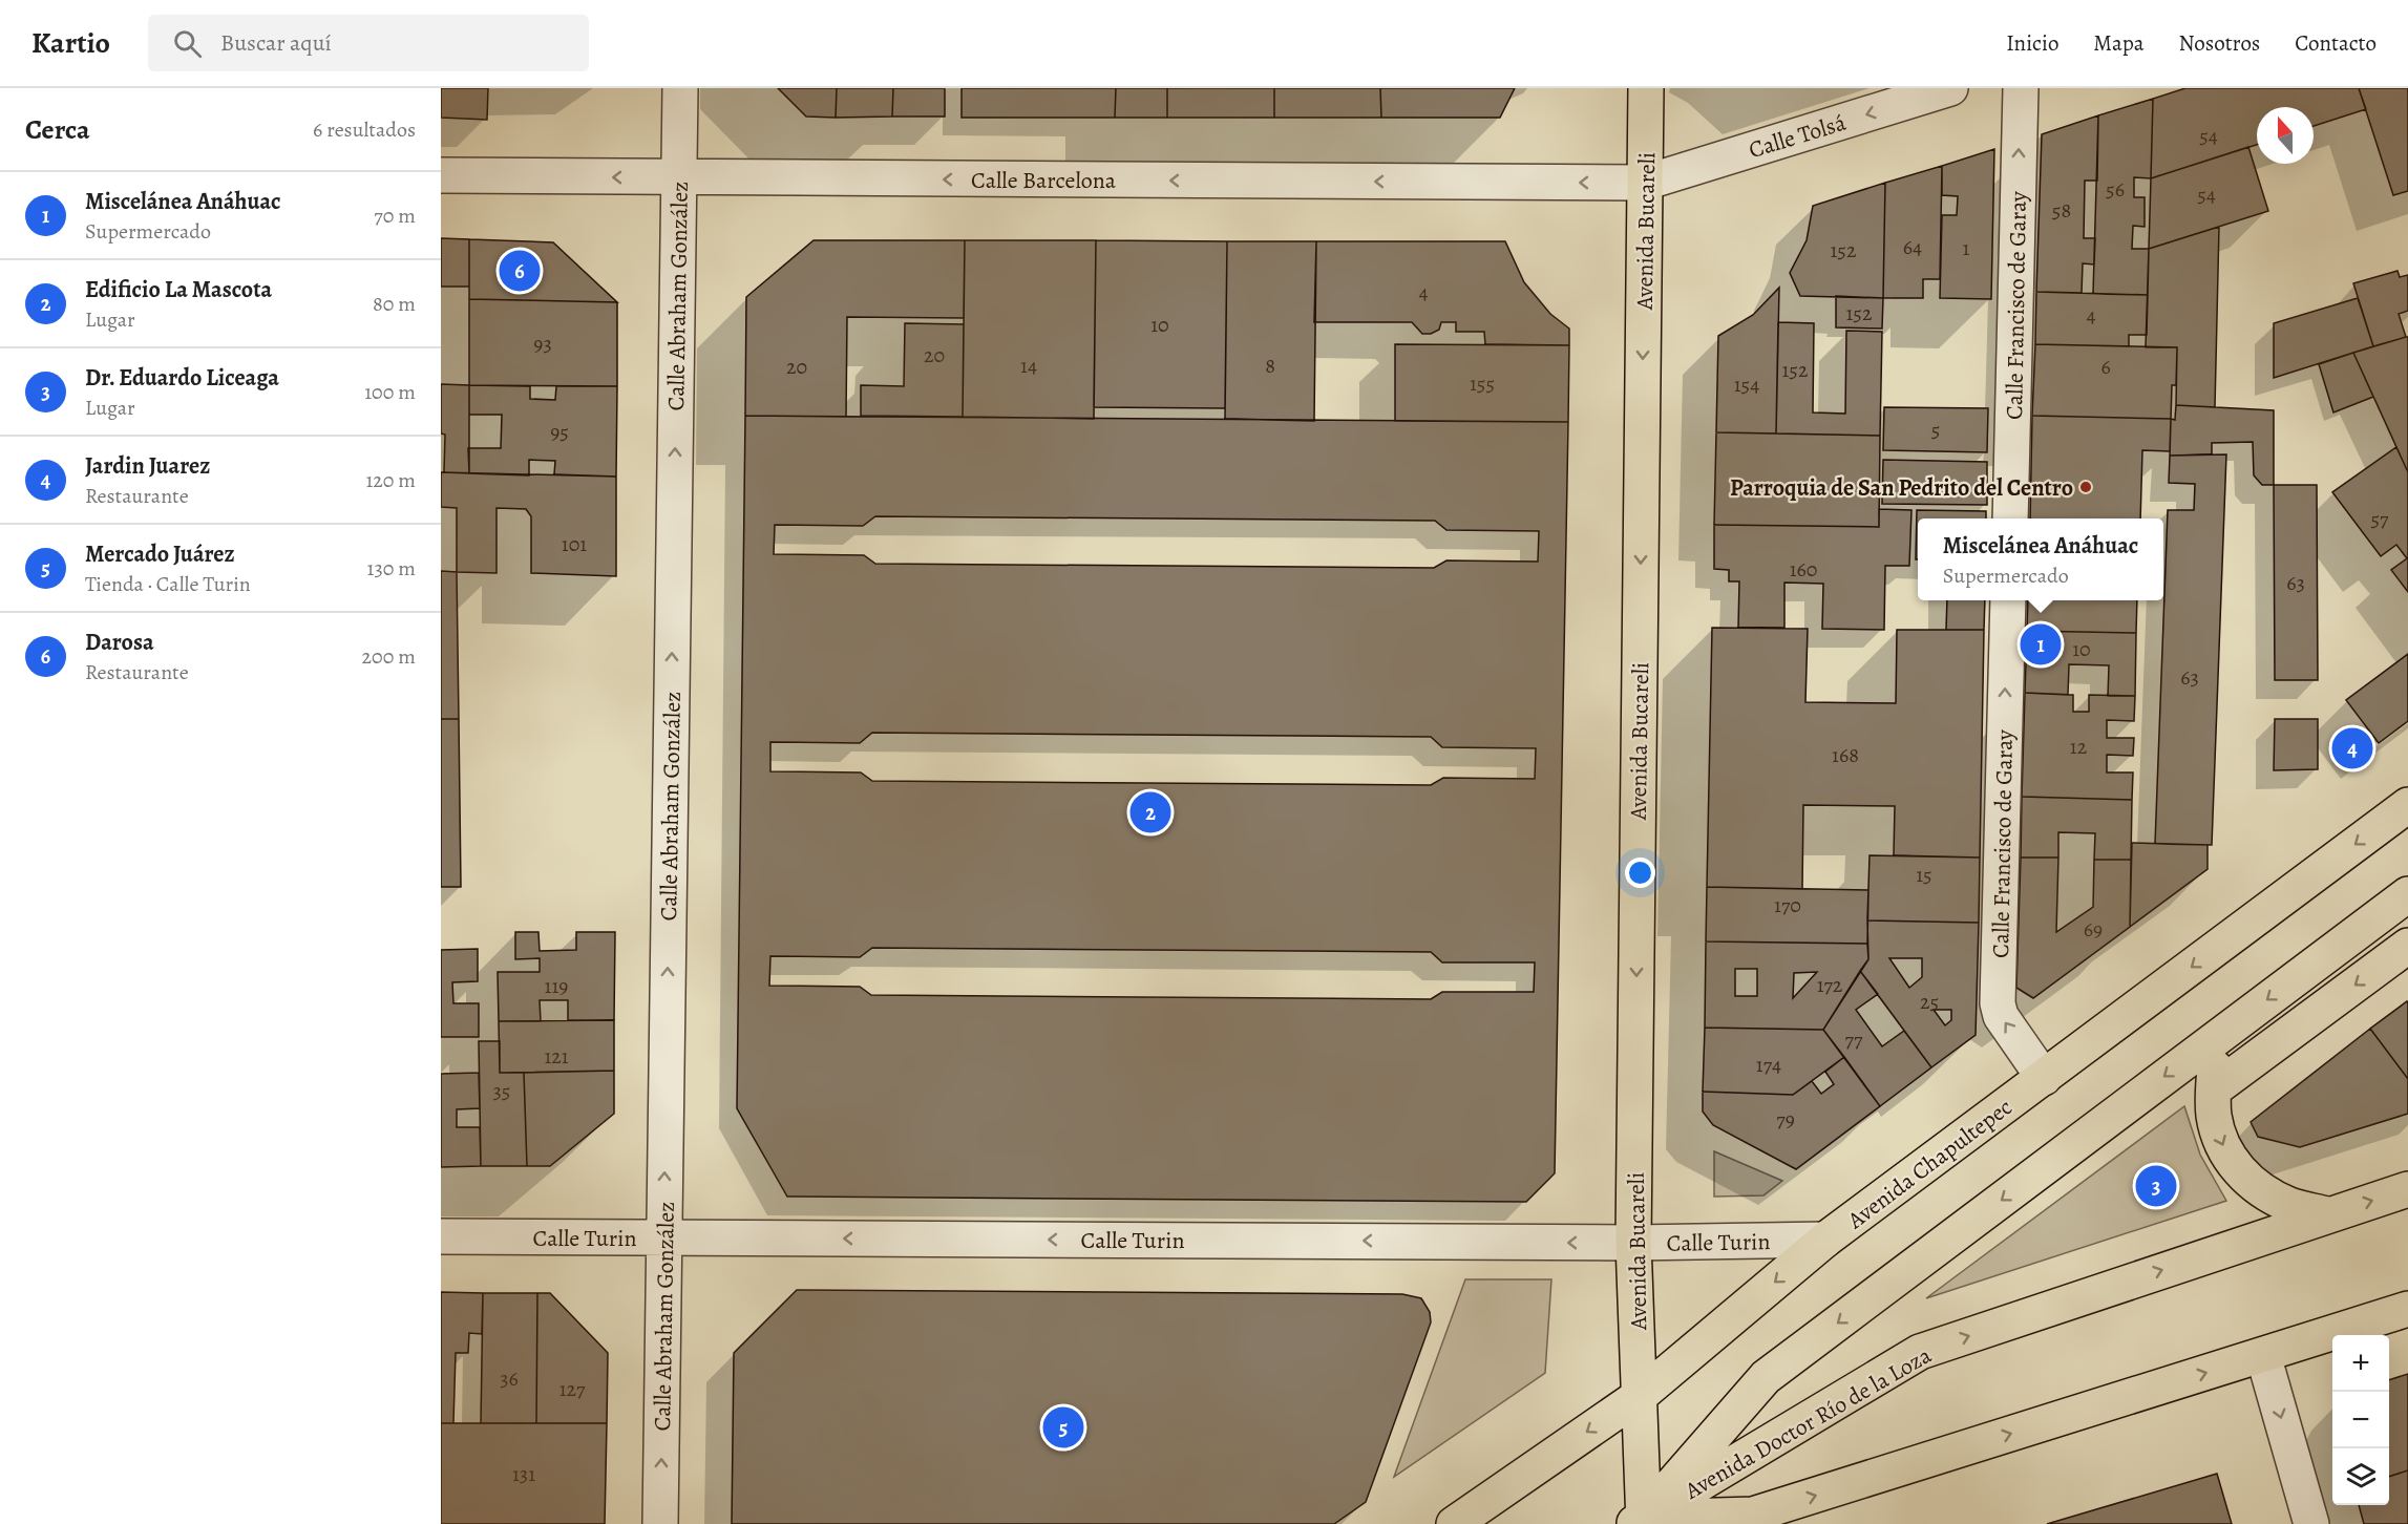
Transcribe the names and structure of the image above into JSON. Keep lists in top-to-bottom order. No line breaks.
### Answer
{"streets":{"main road":["Avenida Bucareli","Avenida Chapultepec","Avenida Doctor Río de la Loza"],"street":["Calle Tolsá","Calle Barcelona","Calle Abraham González","Calle Francisco de Garay","Calle Turin"]},"crossings":[["Calle Tolsá","Calle Barcelona"],["Calle Tolsá","Avenida Bucareli"],["Calle Barcelona","Avenida Bucareli"],["Calle Barcelona","Calle Abraham González"],["Avenida Bucareli","Avenida Chapultepec"],["Avenida Bucareli","Calle Turin"],["Avenida Bucareli","Avenida Doctor Río de la Loza"],["Calle Abraham González","Calle Turin"],["Calle Francisco de Garay","Avenida Chapultepec"],["Avenida Chapultepec","Calle Turin"]],"one_way":["Calle Tolsá","Calle Barcelona","Avenida Bucareli","Calle Abraham González","Calle Francisco de Garay","Calle Turin"],"places":["Parroquia de San Pedrito del Centro"],"house_numbers":["54","56","54","58","64","1","152","4","152","4","10","93","20","14","8","20","6","152","155","154","5","95","57","101","160","63","10","63","12","168","15","170","69","172","119","25","77","121","174","35","79","36","127","131"],"north":"top","page":{"header":"Kartio","search":"Buscar aquí","nav":["Inicio","Mapa","Nosotros","Contacto"],"heading":["Cerca","6 resultados"],"list":[{"mark":"1","name":"Miscelánea Anáhuac","note":"Supermercado","value":"70 m"},{"mark":"2","name":"Edificio La Mascota","note":"Lugar","value":"80 m"},{"mark":"3","name":"Dr. Eduardo Liceaga","note":"Lugar","value":"100 m"},{"mark":"4","name":"Jardin Juarez","note":"Restaurante","value":"120 m"},{"mark":"5","name":"Mercado Juárez","note":"Tienda · Calle Turin","value":"130 m"},{"mark":"6","name":"Darosa","note":"Restaurante","value":"200 m"}],"pins":["6","1","4","2","3","5"],"popup":["Miscelánea Anáhuac","Supermercado"],"map_buttons":["+","−"]}}
